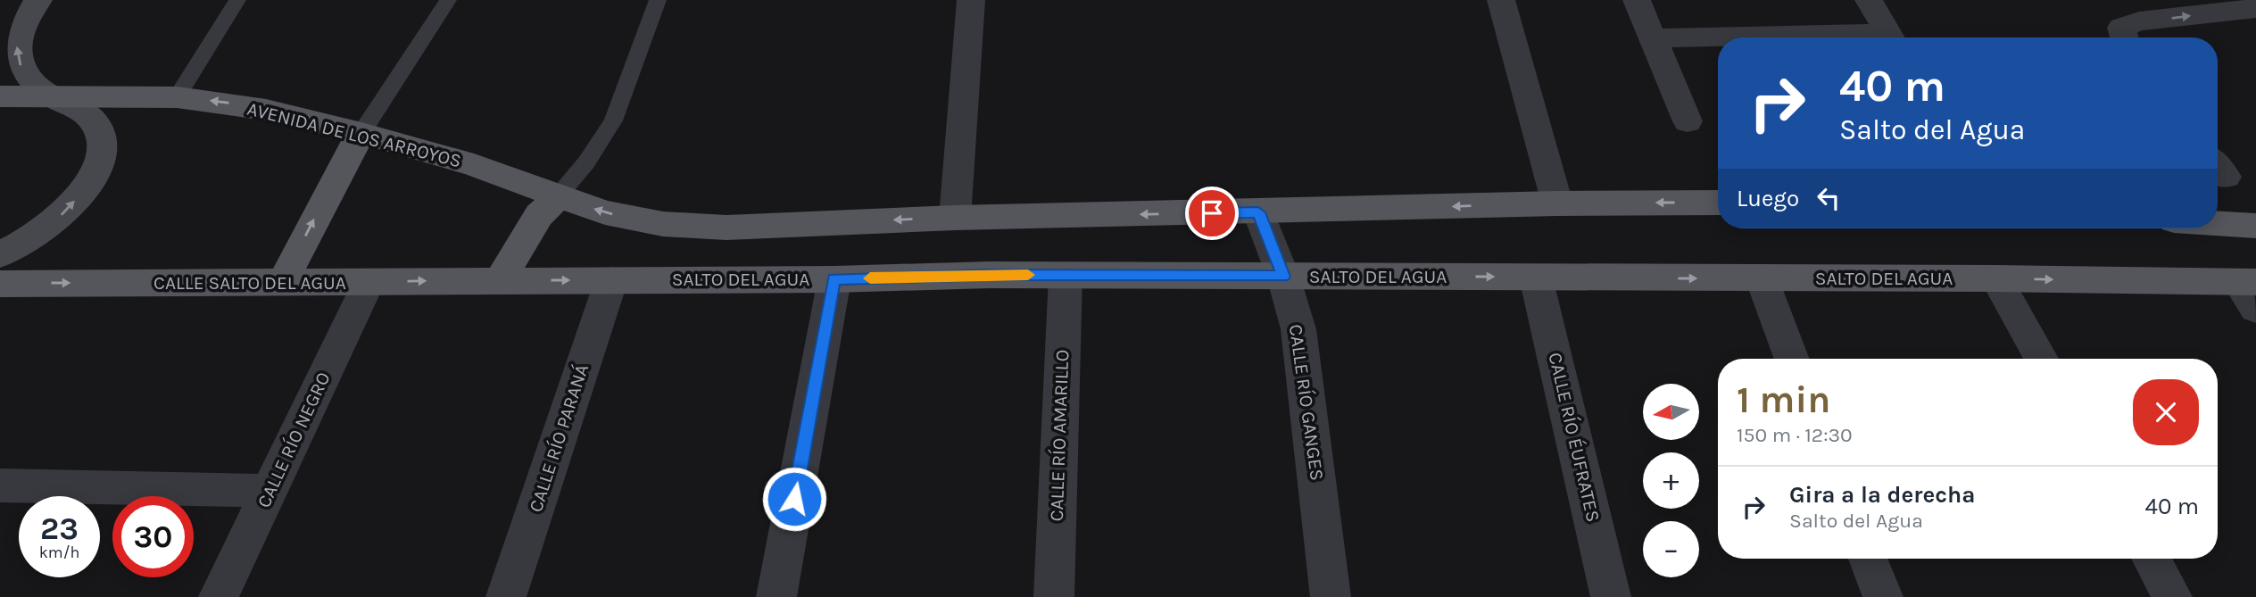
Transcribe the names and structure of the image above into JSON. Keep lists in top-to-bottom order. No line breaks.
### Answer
{"streets":{"main road":["AVENIDA DE LOS ARROYOS","SALTO DEL AGUA","CALLE SALTO DEL AGUA"],"street":["CALLE RÍO GANGES","CALLE RÍO AMARILLO","CALLE RÍO ÉUFRATES","CALLE RÍO PARANÁ","CALLE RÍO NEGRO"]},"crossings":[["SALTO DEL AGUA","CALLE SALTO DEL AGUA"],["SALTO DEL AGUA","CALLE RÍO GANGES"],["SALTO DEL AGUA","CALLE RÍO AMARILLO"],["SALTO DEL AGUA","CALLE RÍO ÉUFRATES"],["SALTO DEL AGUA","CALLE RÍO PARANÁ"],["CALLE SALTO DEL AGUA","CALLE RÍO NEGRO"]],"one_way":["AVENIDA DE LOS ARROYOS","CALLE SALTO DEL AGUA"],"north":"left","page":{"turn":["40 m","Salto del Agua"],"then":"Luego","heading":["1 min","150 m · 12:30"],"map_buttons":["+","−"],"list":[{"name":"Gira a la derecha","note":"Salto del Agua","value":"40 m"}],"speed":"23 km/h","limit":"30"}}
